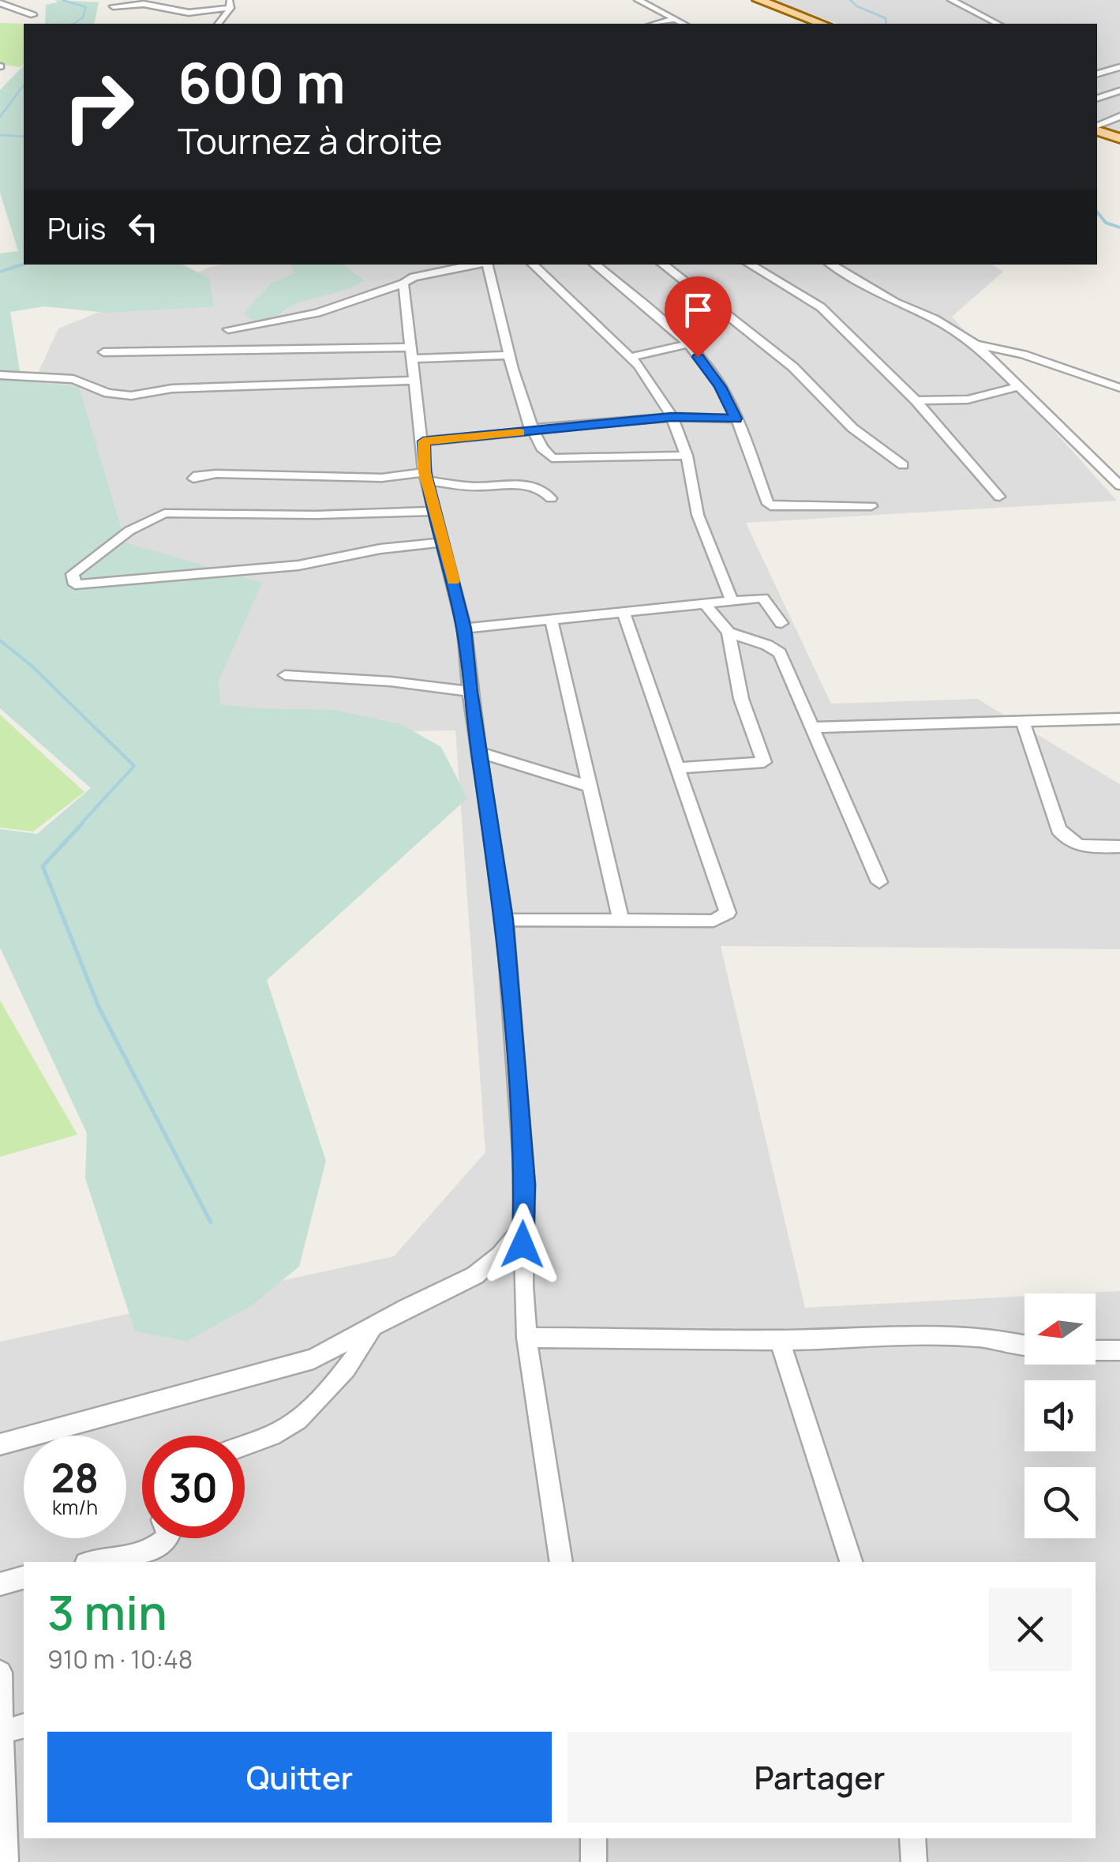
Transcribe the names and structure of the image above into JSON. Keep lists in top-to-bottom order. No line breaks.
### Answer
{"north":"left","page":{"turn":["600 m","Tournez à droite"],"then":"Puis","speed":"28 km/h","limit":"30","heading":["3 min","910 m · 10:48"],"buttons":["Quitter","Partager"]}}
